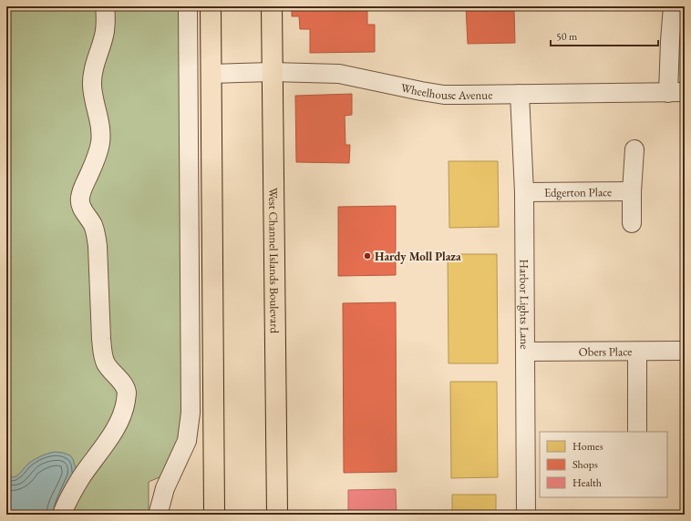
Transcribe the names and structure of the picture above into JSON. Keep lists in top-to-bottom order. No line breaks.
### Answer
{"streets":{"main road":["West Channel Islands Boulevard"],"street":["Wheelhouse Avenue","Edgerton Place","Harbor Lights Lane","Obers Place"]},"crossings":[["Wheelhouse Avenue","West Channel Islands Boulevard"],["Wheelhouse Avenue","Harbor Lights Lane"],["Edgerton Place","Harbor Lights Lane"],["Harbor Lights Lane","Obers Place"]],"places":["Hardy Moll Plaza"],"legend":["Homes","Shops","Health"],"scale_bar":"50 m"}
